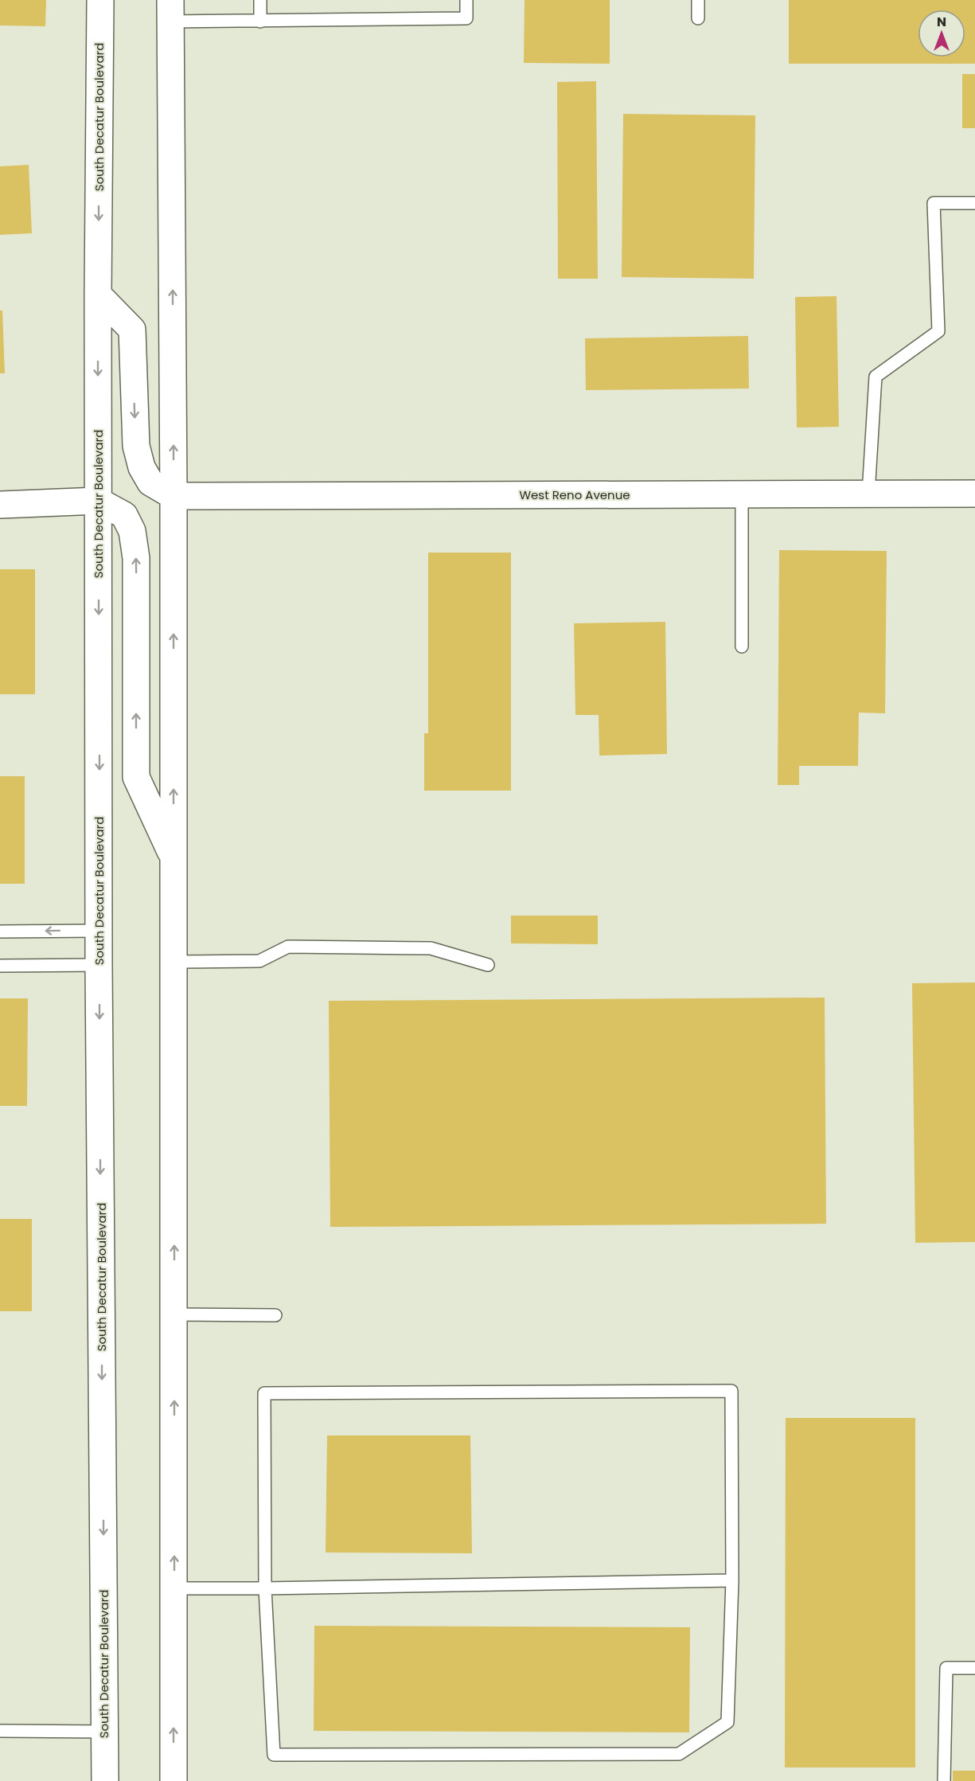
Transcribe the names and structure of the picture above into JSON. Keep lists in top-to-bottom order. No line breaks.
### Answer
{"streets":{"main road":["South Decatur Boulevard","West Reno Avenue"]},"north":"top"}
